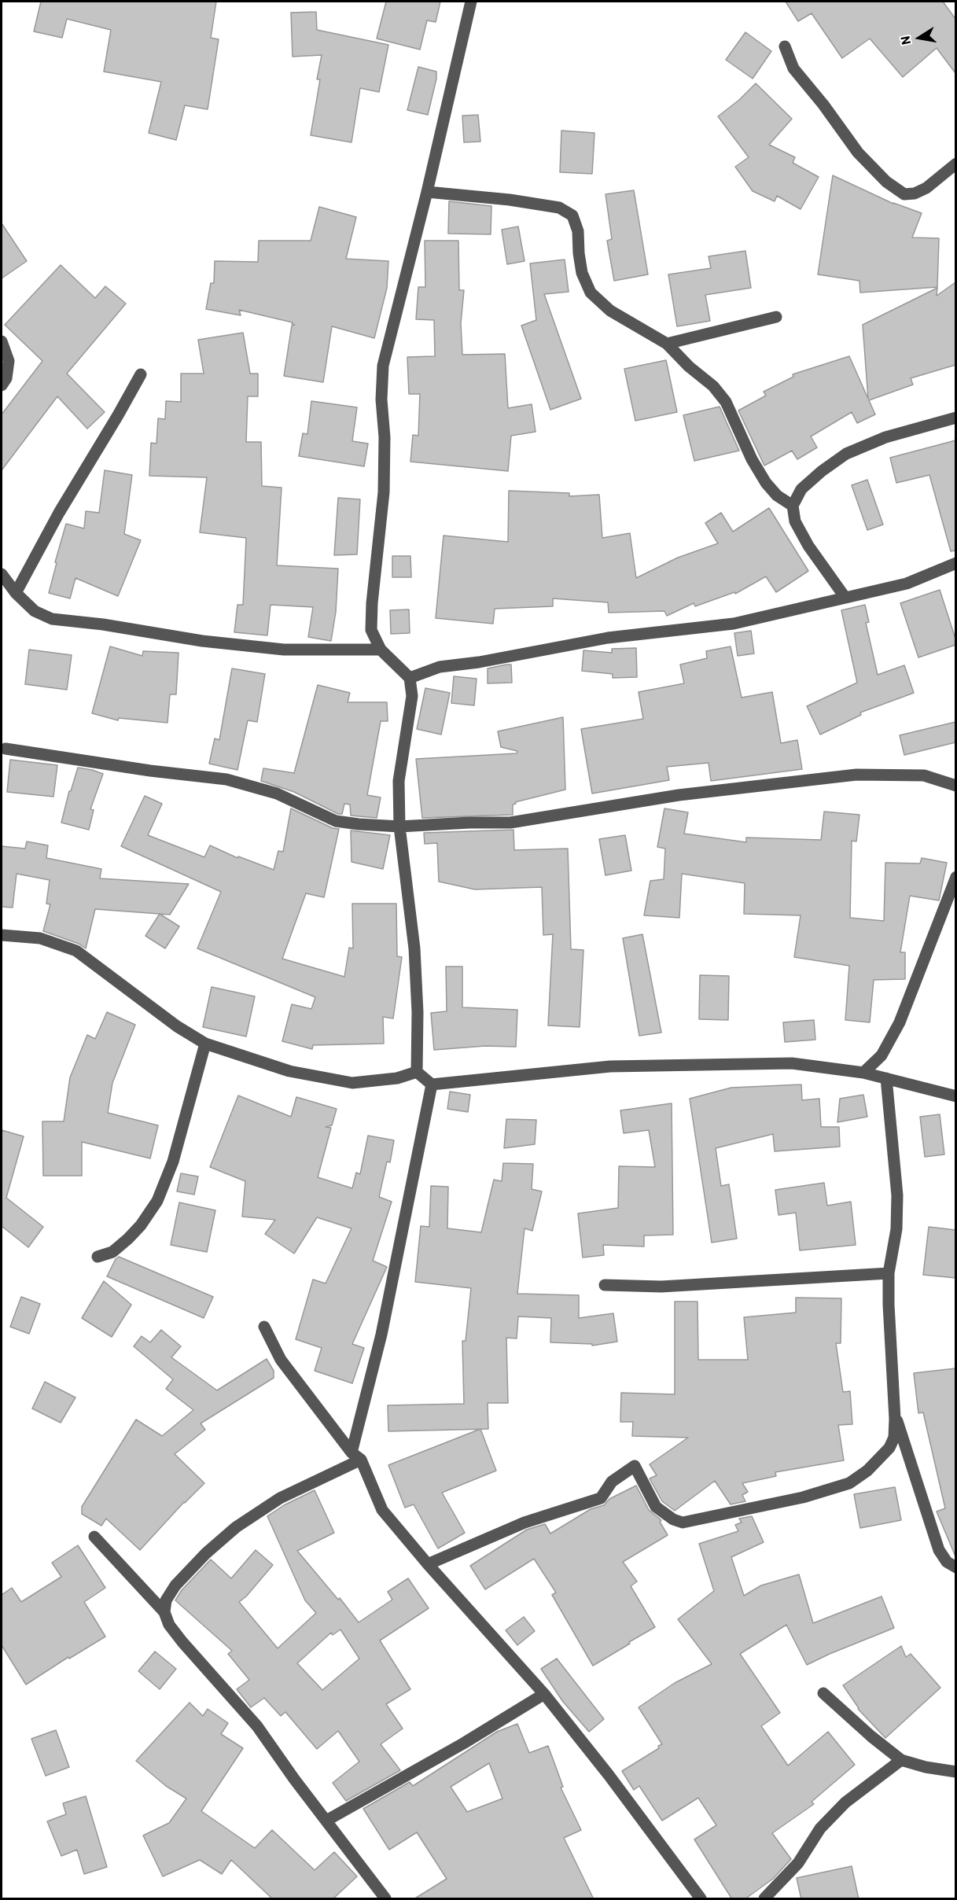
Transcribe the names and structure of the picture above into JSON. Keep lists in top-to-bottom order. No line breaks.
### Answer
{"north":"left"}
